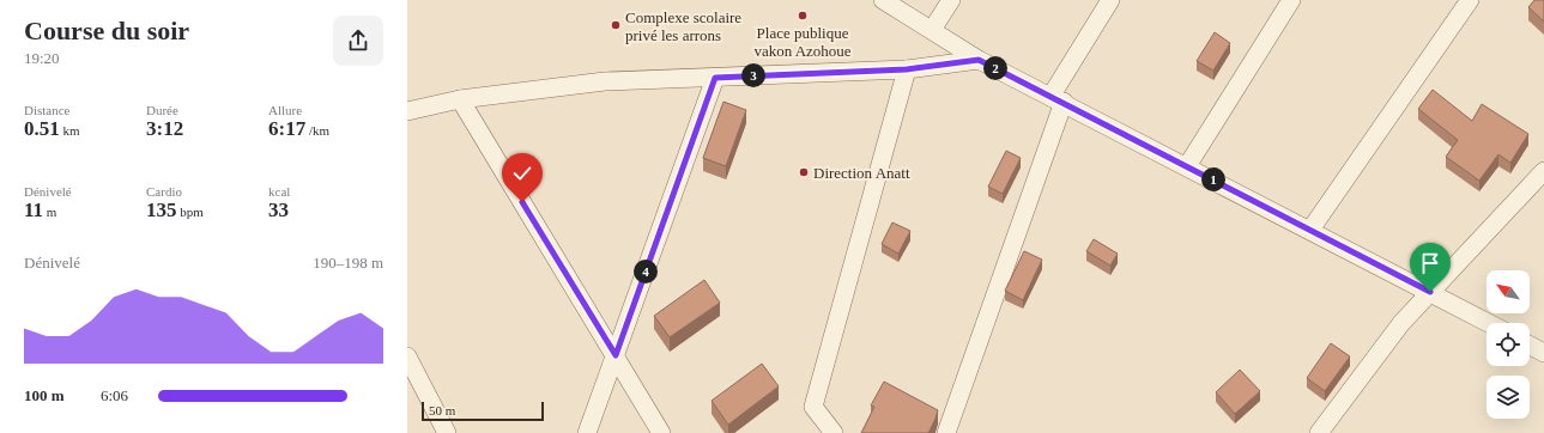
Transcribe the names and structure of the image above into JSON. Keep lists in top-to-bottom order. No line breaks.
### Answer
{"places":["Place publique vakon Azohoue","Complexe scolaire privé les arrons","Direction Anatt"],"scale_bar":"50 m","north":"top left","page":{"heading":["Course du soir","19:20"],"pins":["2","3","1","4"],"stats":[["Distance","0.51 km"],["Durée","3:12"],["Allure","6:17 /km"],["Dénivelé","11 m"],["Cardio","135 bpm"],["kcal","33"]],"chart":["Dénivelé","190–198 m"],"list":[{"name":"100 m","note":"6:06"}],"scale":"50 m"}}
